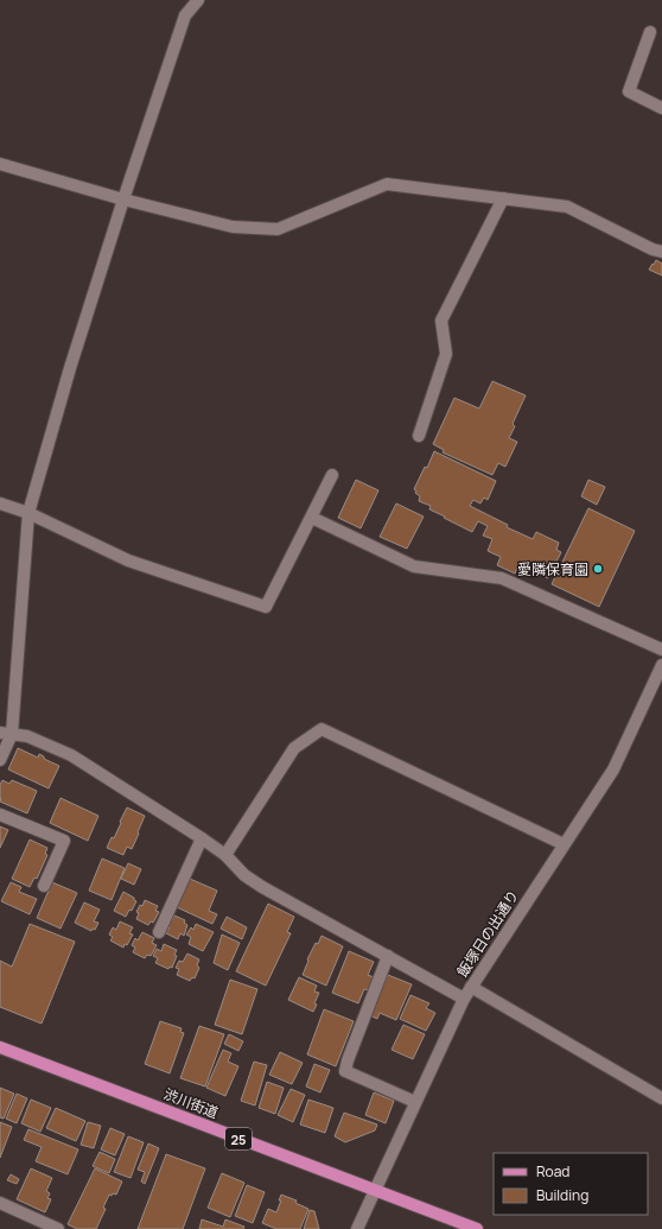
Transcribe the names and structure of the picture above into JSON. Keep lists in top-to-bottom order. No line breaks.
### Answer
{"streets":{"main road":["渋川街道","25"],"street":["飯塚日の出通り"]},"crossings":[["飯塚日の出通り","渋川街道"]],"places":["愛隣保育園"],"legend":["Road","Building"]}
